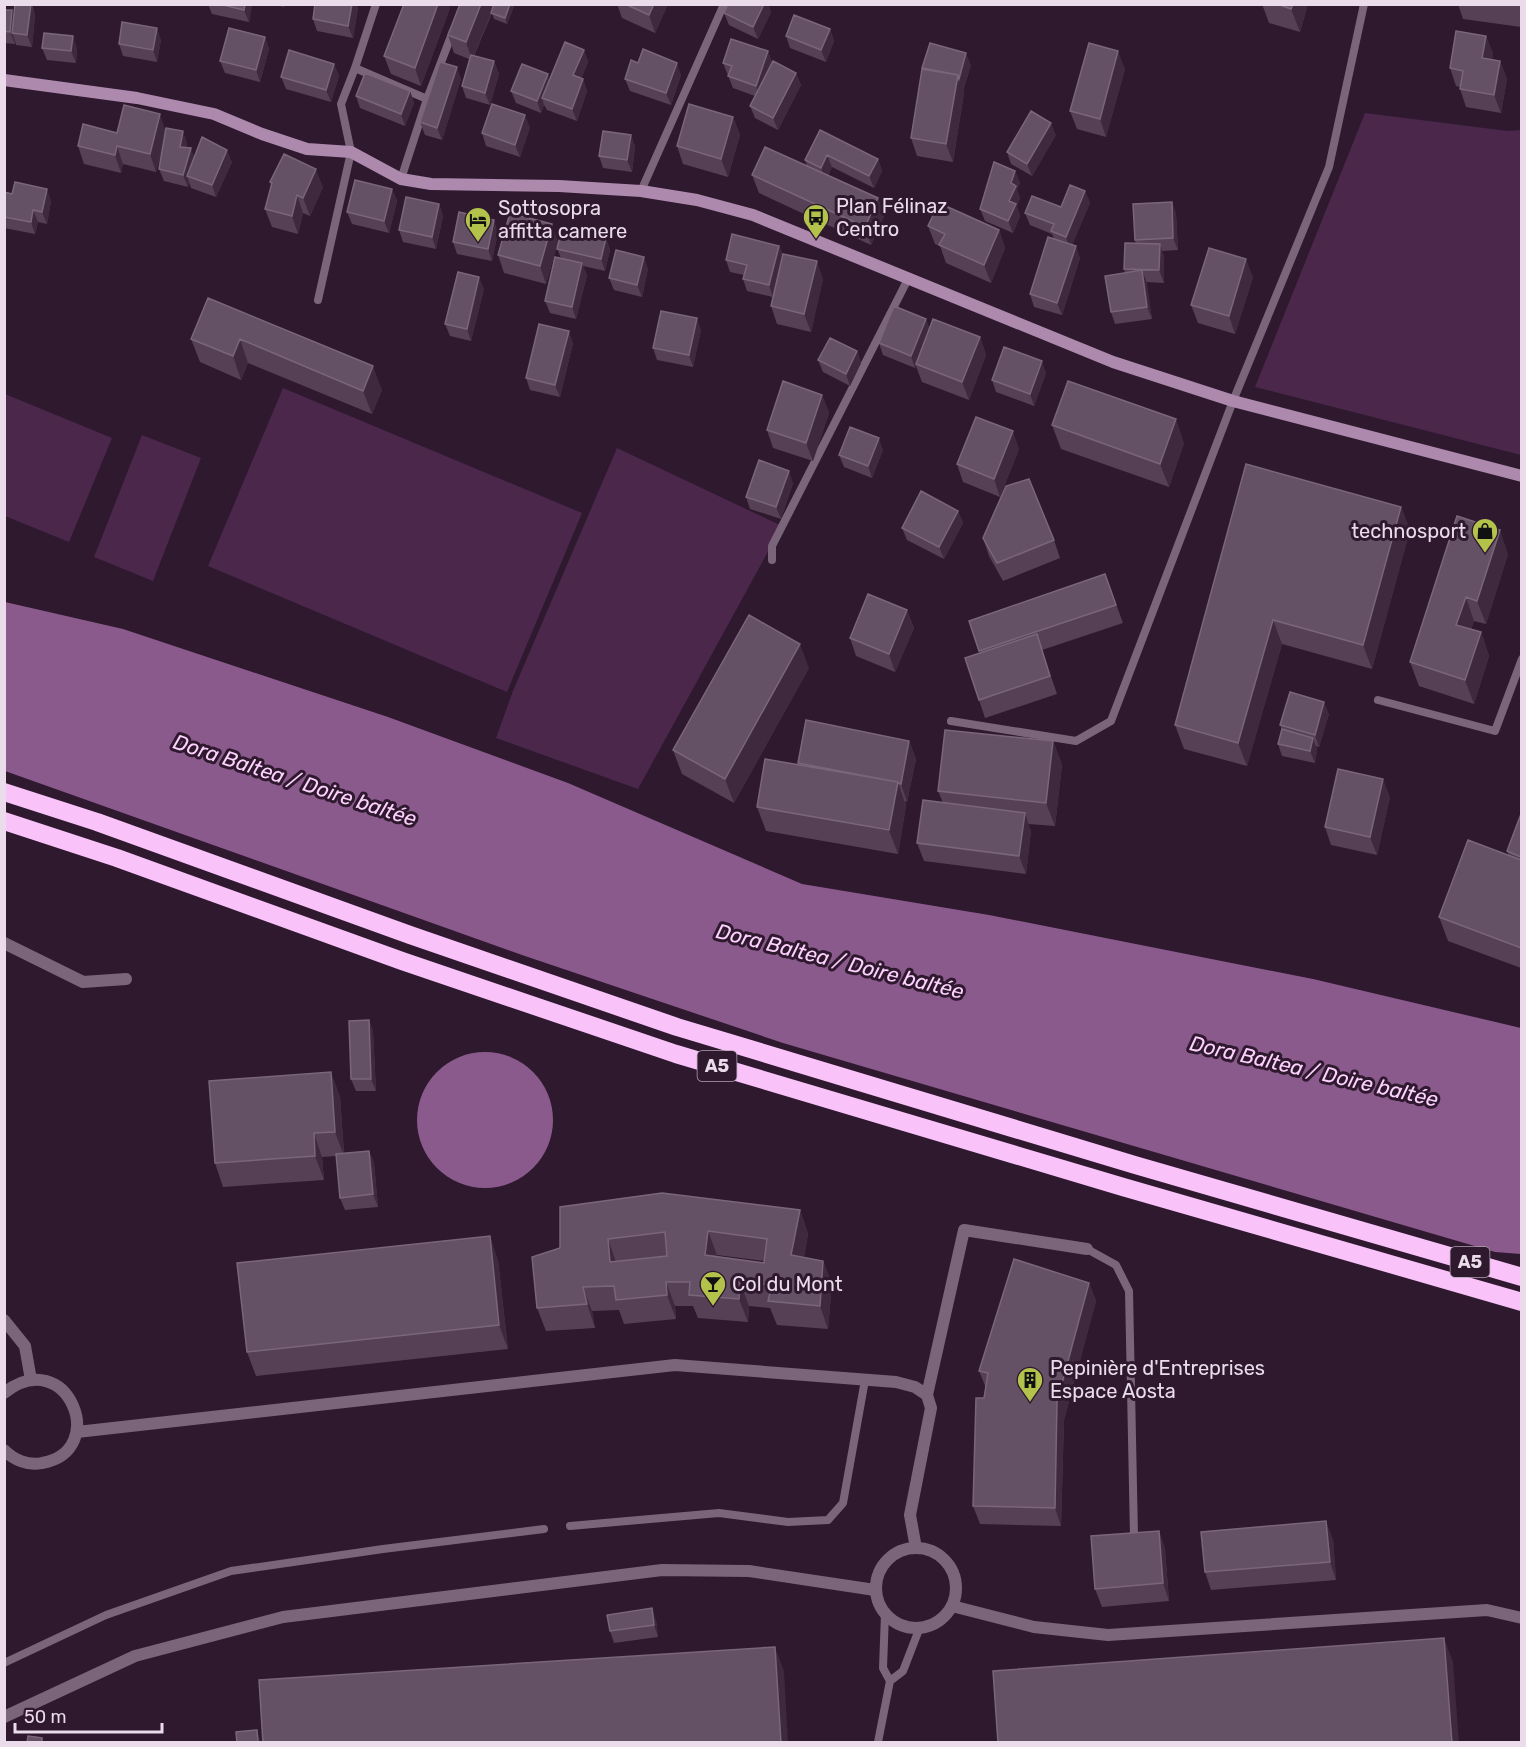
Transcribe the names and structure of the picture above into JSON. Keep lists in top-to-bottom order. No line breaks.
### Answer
{"streets":{"highway":["A5"]},"water":["Dora Baltea / Doire baltée"],"places":{"bus stop":["Plan Félinaz Centro"],"hotel":["Sottosopra affitta camere"],"shop":["technosport"],"bar":["Col du Mont"],"building":["Pepinière d'Entreprises Espace Aosta"]},"scale_bar":"50 m"}
